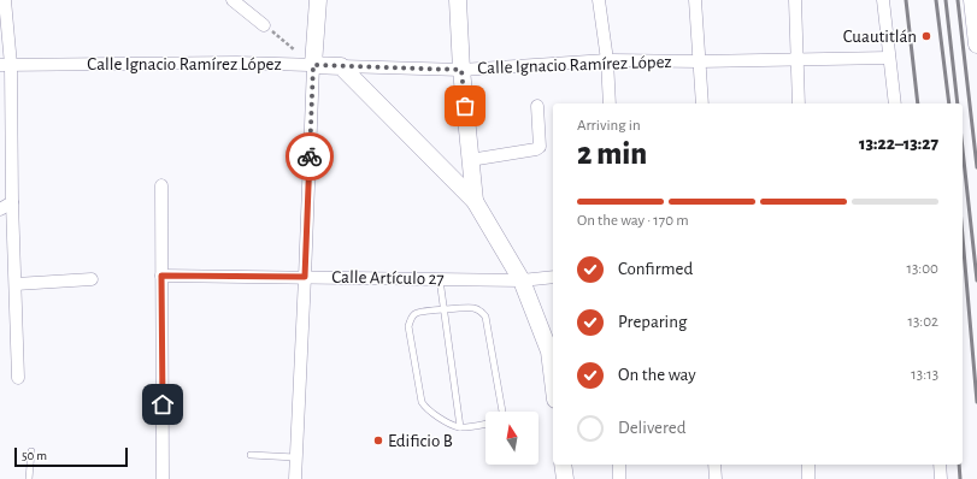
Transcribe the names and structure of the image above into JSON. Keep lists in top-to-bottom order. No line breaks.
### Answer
{"streets":{"main road":["Calle Ignacio Ramírez López"],"street":["Calle Artículo 27"]},"places":["Cuautitlán","Edificio B"],"scale_bar":"50 m","north":"top","page":{"heading":["2 min","Arriving in","13:22–13:27"],"bar":"On the way · 170 m","list":[["Confirmed","13:00"],["Preparing","13:02"],["On the way","13:13"],"Delivered"],"scale":"50 m"}}
